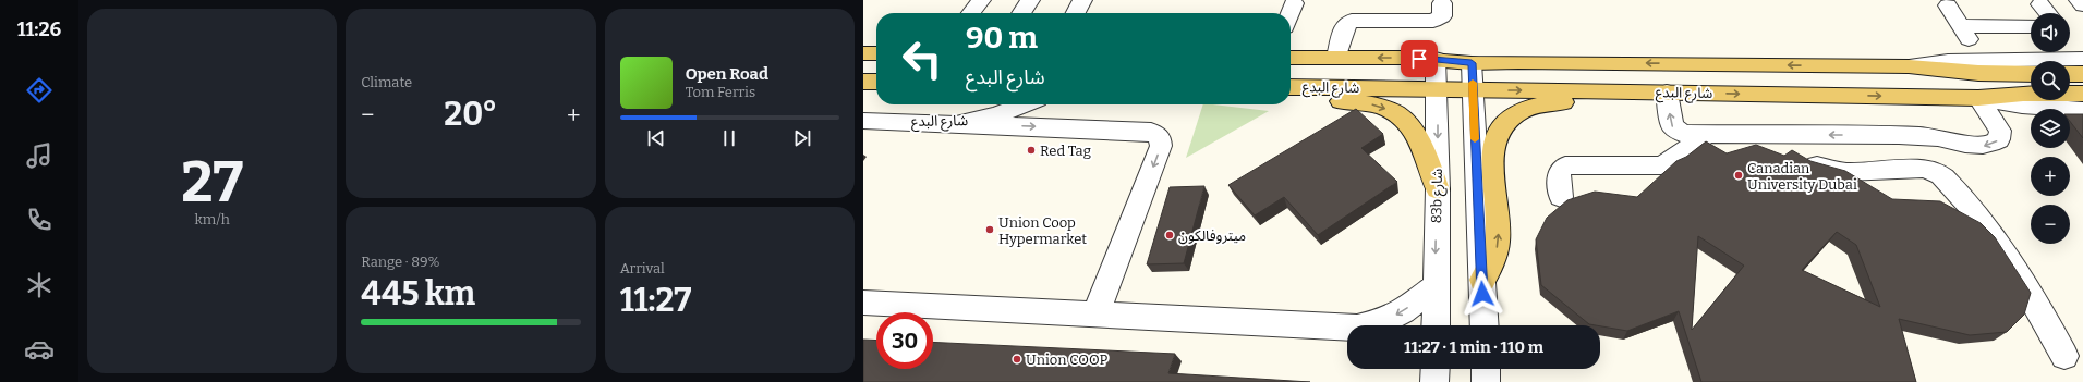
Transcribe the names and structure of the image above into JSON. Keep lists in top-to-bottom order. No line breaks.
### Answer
{"streets":{"main road":["شارع البدع"],"street":["83b شارع"]},"crossings":[["شارع البدع","83b شارع"]],"places":["Red Tag","Canadian University Dubai","Union Coop Hypermarket","ميتروفالكون","Union COOP"],"page":{"tabs":"11:26","tile":[["27","km/h"],"Climate",["Range · 89%","445 km"],["Arrival","11:27"]],"map_buttons":["+","−"],"turn":["90 m","شارع البدع"],"song":["Open Road","Tom Ferris"],"heat":["−","20°","+"],"limit":"30","trip":"11:27 · 1 min · 110 m"}}
